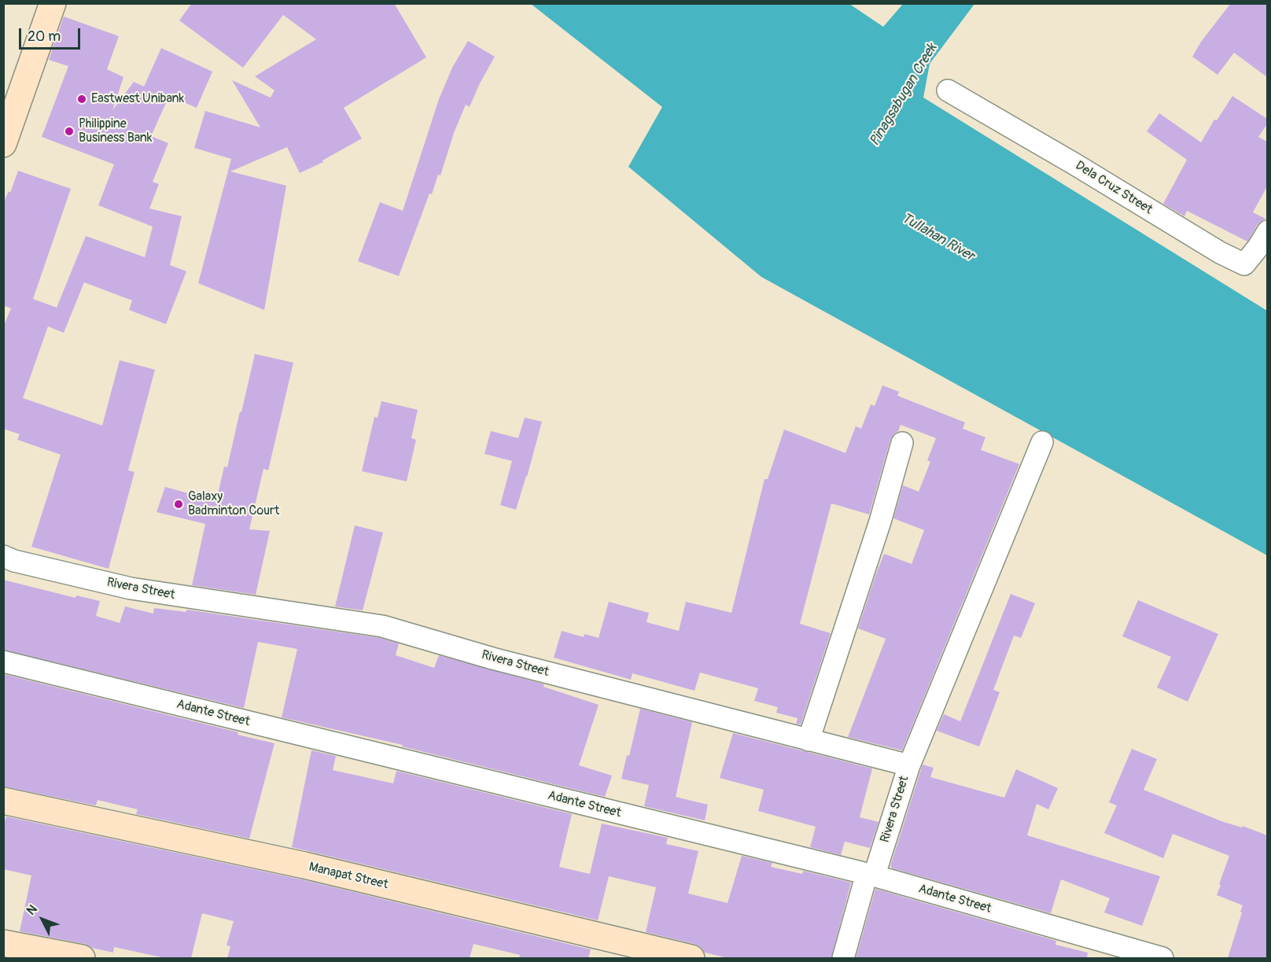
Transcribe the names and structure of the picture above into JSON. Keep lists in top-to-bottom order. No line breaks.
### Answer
{"streets":{"main road":["Manapat Street"],"street":["Dela Cruz Street","Rivera Street","Adante Street"]},"crossings":[["Rivera Street","Adante Street"]],"water":["Pinagsabugan Creek","Tullahan River"],"places":["Eastwest Unibank","Philippine Business Bank","Galaxy Badminton Court"],"scale_bar":"20 m","north":"top left"}
